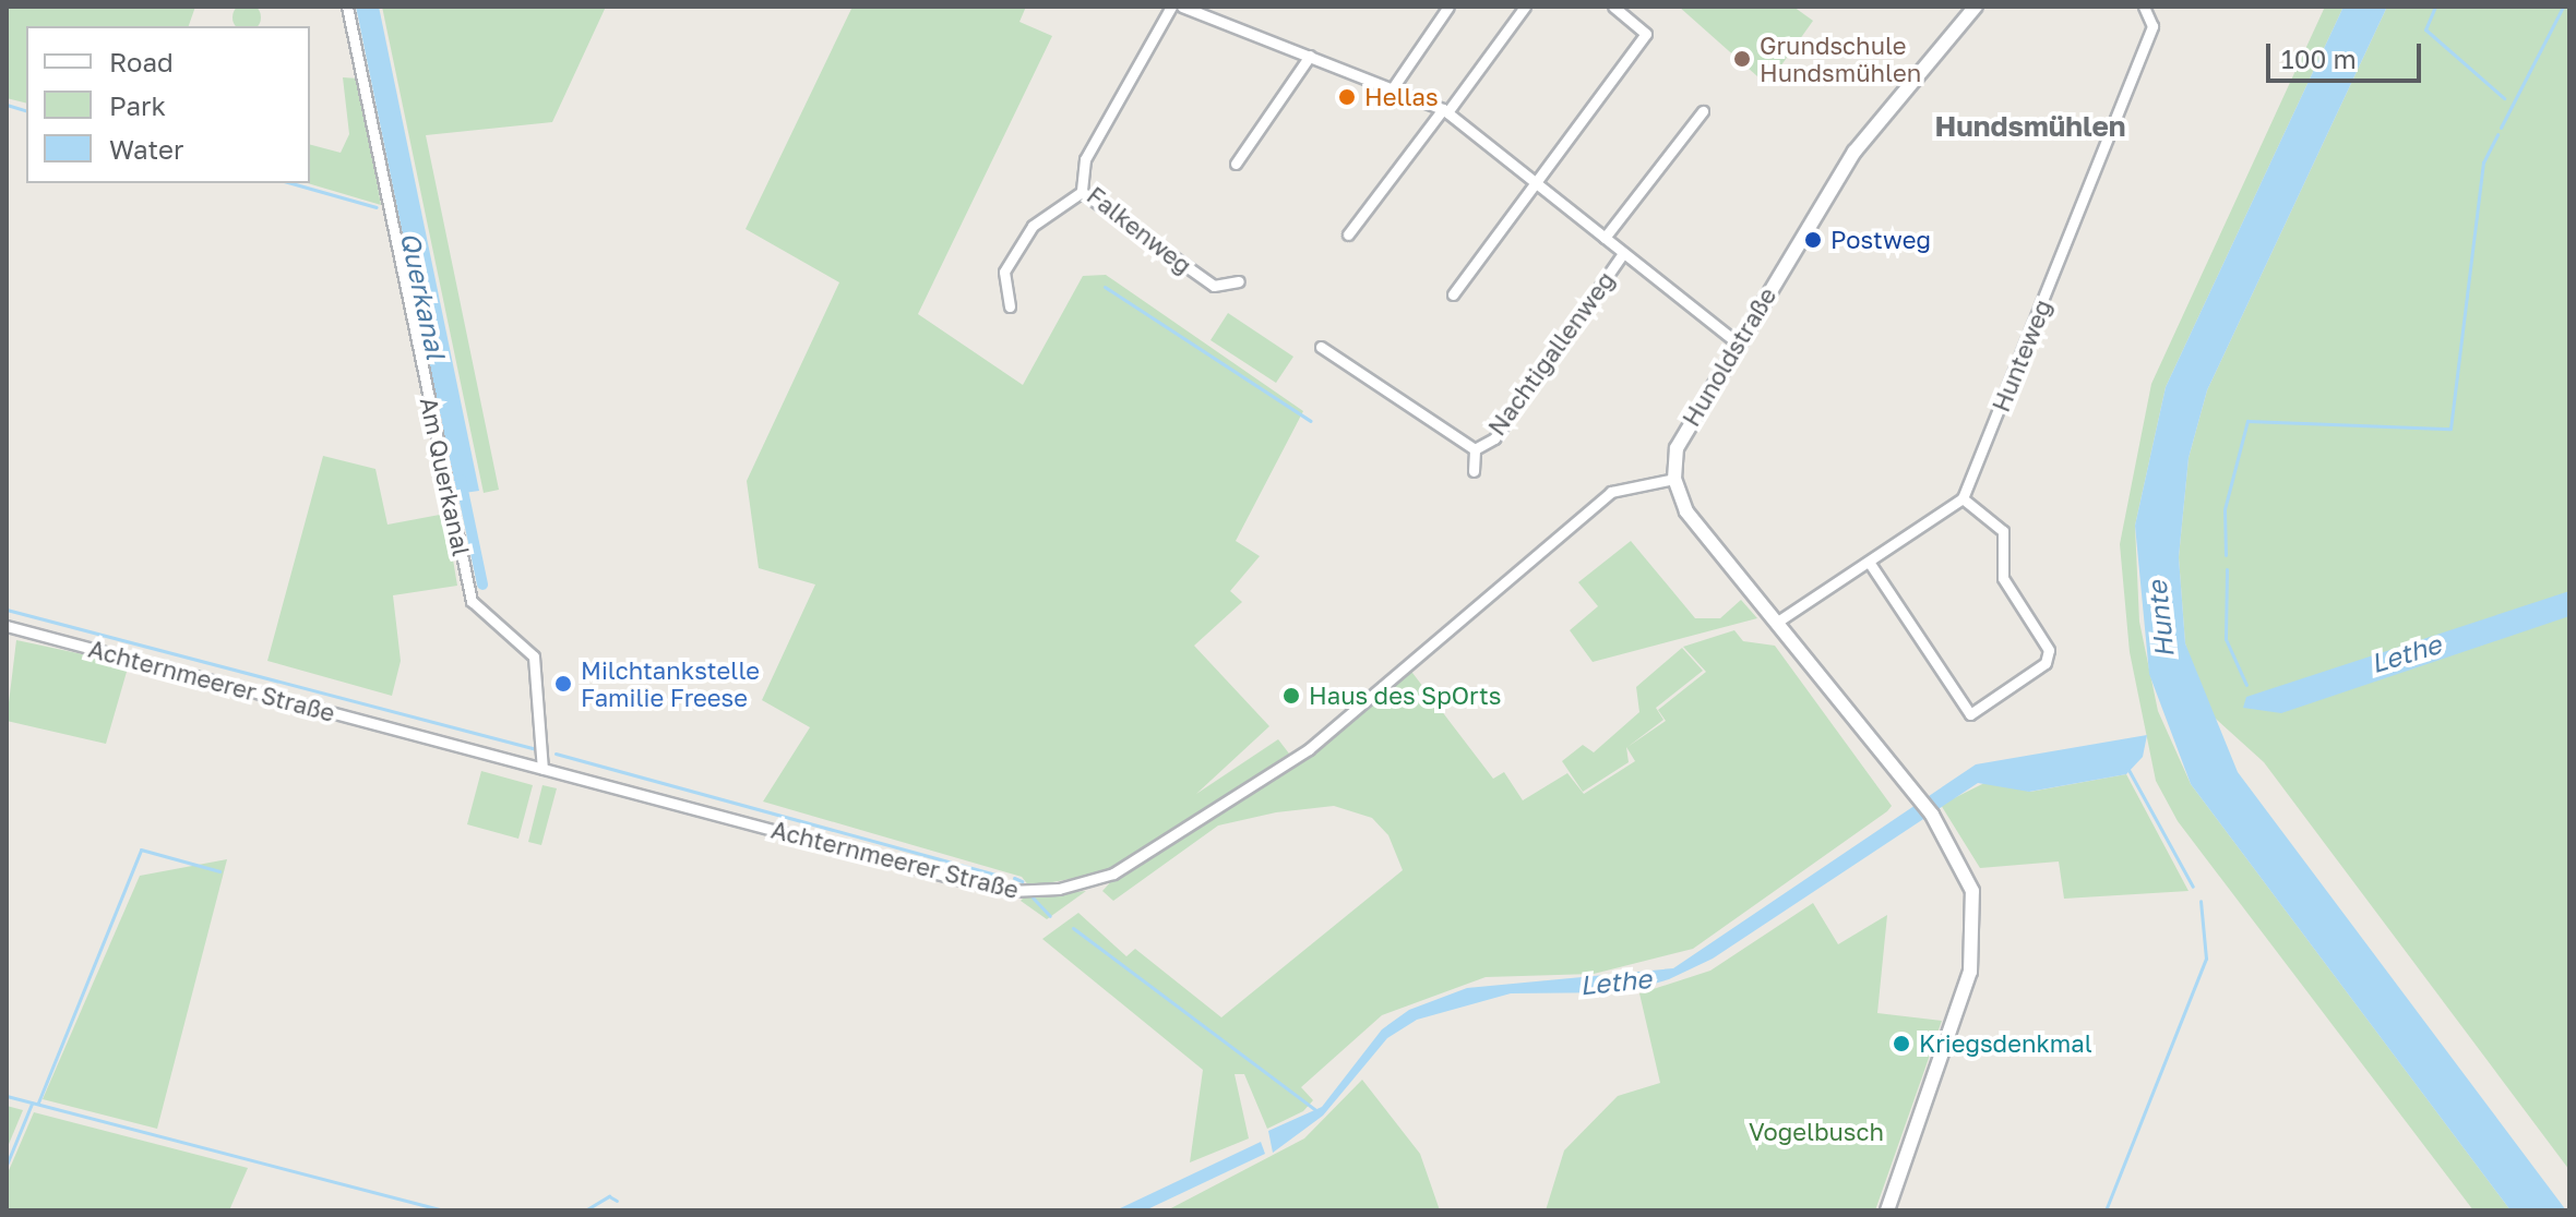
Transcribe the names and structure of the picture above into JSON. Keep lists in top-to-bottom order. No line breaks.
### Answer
{"streets":{"street":["Falkenweg","Nachtigallenweg","Hunteweg","Hunoldstraße","Am Querkanal","Achternmeerer Straße"]},"crossings":[["Hunoldstraße","Achternmeerer Straße"],["Am Querkanal","Achternmeerer Straße"]],"districts":["Hundsmühlen"],"water":["Querkanal","Hunte","Lethe"],"parks":["Vogelbusch"],"places":["Grundschule Hundsmühlen","Hellas","Postweg","Milchtankstelle Familie Freese","Haus des SpOrts","Kriegsdenkmal"],"legend":["Road","Park","Water"],"scale_bar":"100 m"}
